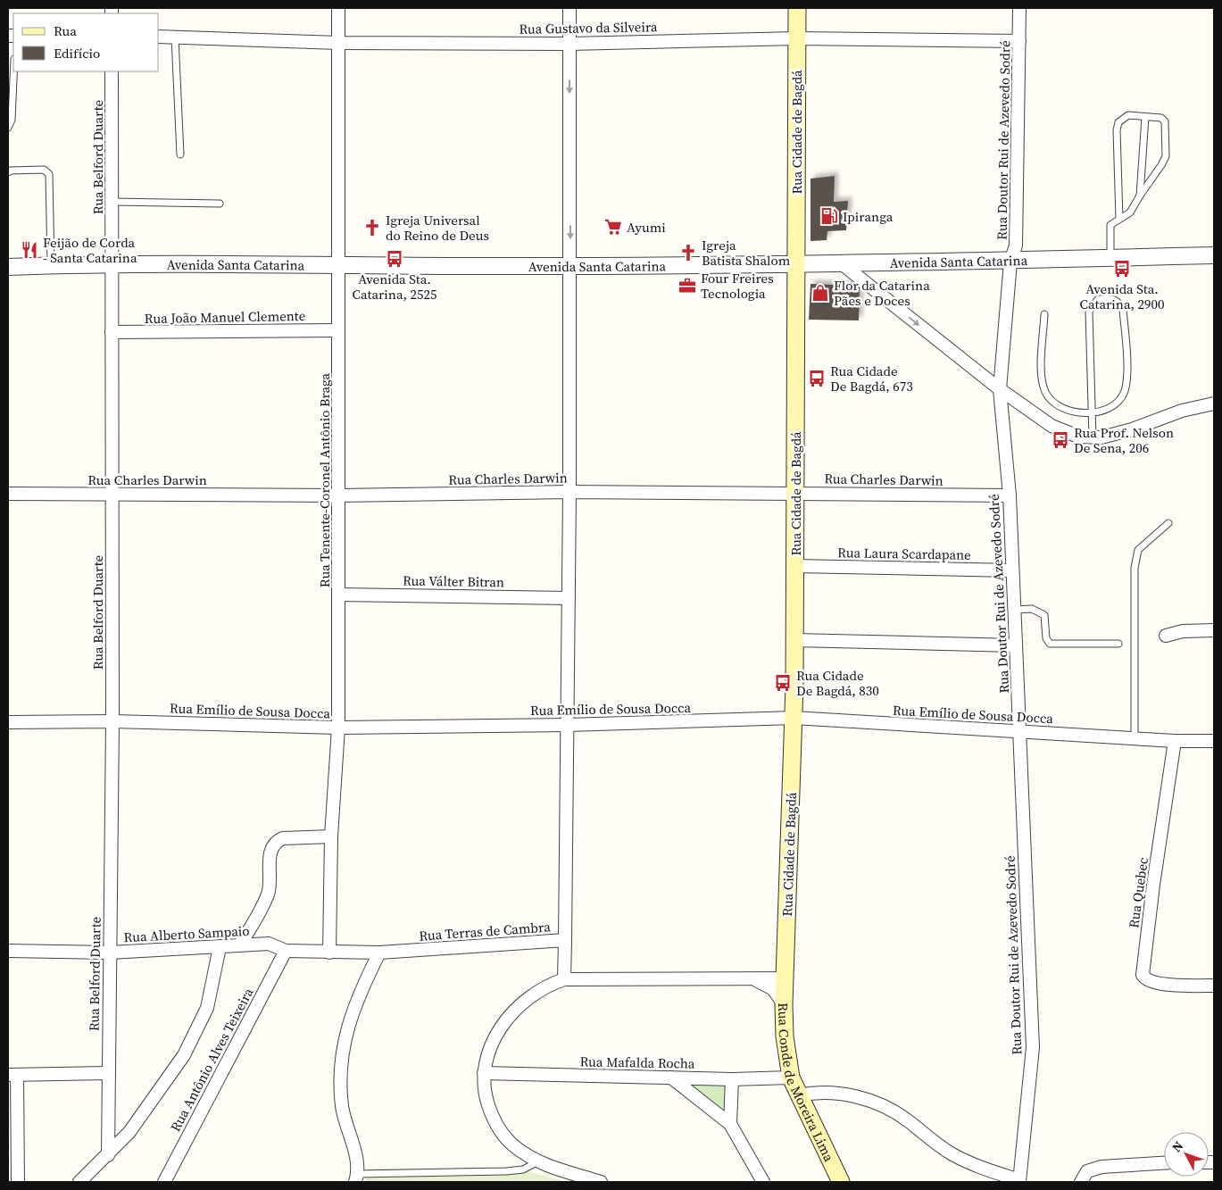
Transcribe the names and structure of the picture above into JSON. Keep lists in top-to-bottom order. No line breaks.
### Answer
{"streets":{"main road":["Rua Cidade de Bagdá","Rua Conde de Moreira Lima"],"street":["Rua Gustavo da Silveira","Rua Doutor Rui de Azevedo Sodré","Rua Belford Duarte","Avenida Santa Catarina","Rua João Manuel Clemente","Rua Charles Darwin","Rua Tenente-Coronel Antônio Braga","Rua Laura Scardapane","Rua Válter Bitran","Rua Emílio de Sousa Docca","Rua Quebec","Rua Terras de Cambra","Rua Alberto Sampaio","Rua Antônio Alves Teixeira","Rua Mafalda Rocha"]},"crossings":[["Rua Gustavo da Silveira","Rua Cidade de Bagdá"],["Rua Gustavo da Silveira","Rua Doutor Rui de Azevedo Sodré"],["Rua Gustavo da Silveira","Rua Tenente-Coronel Antônio Braga"],["Rua Cidade de Bagdá","Avenida Santa Catarina"],["Rua Cidade de Bagdá","Rua Charles Darwin"],["Rua Cidade de Bagdá","Rua Laura Scardapane"],["Rua Cidade de Bagdá","Rua Emílio de Sousa Docca"],["Rua Cidade de Bagdá","Rua Conde de Moreira Lima"],["Rua Doutor Rui de Azevedo Sodré","Avenida Santa Catarina"],["Rua Doutor Rui de Azevedo Sodré","Rua Charles Darwin"],["Rua Doutor Rui de Azevedo Sodré","Rua Laura Scardapane"],["Rua Doutor Rui de Azevedo Sodré","Rua Emílio de Sousa Docca"],["Rua Belford Duarte","Avenida Santa Catarina"],["Rua Belford Duarte","Rua João Manuel Clemente"],["Rua Belford Duarte","Rua Charles Darwin"],["Rua Belford Duarte","Rua Emílio de Sousa Docca"],["Rua Belford Duarte","Rua Alberto Sampaio"],["Avenida Santa Catarina","Rua Tenente-Coronel Antônio Braga"],["Rua João Manuel Clemente","Rua Tenente-Coronel Antônio Braga"],["Rua Charles Darwin","Rua Tenente-Coronel Antônio Braga"],["Rua Tenente-Coronel Antônio Braga","Rua Válter Bitran"],["Rua Tenente-Coronel Antônio Braga","Rua Emílio de Sousa Docca"],["Rua Tenente-Coronel Antônio Braga","Rua Terras de Cambra"],["Rua Emílio de Sousa Docca","Rua Quebec"],["Rua Terras de Cambra","Rua Alberto Sampaio"],["Rua Terras de Cambra","Rua Antônio Alves Teixeira"],["Rua Alberto Sampaio","Rua Antônio Alves Teixeira"],["Rua Mafalda Rocha","Rua Conde de Moreira Lima"]],"places":{"fuel station":["Ipiranga"],"supermarket":["Ayumi"],"church":["Igreja Universal do Reino de Deus","Igreja Batista Shalom"],"restaurant":["Feijão de Corda - Santa Catarina"],"bus stop":["Avenida Sta. Catarina, 2525","Avenida Sta. Catarina, 2900","Rua Cidade De Bagdá, 673","Rua Prof. Nelson De Sena, 206","Rua Cidade De Bagdá, 830"],"office":["Four Freires Tecnologia"],"shop":["Flor da Catarina Pães e Doces"]},"legend":["Rua","Edifício"],"north":"top left"}
